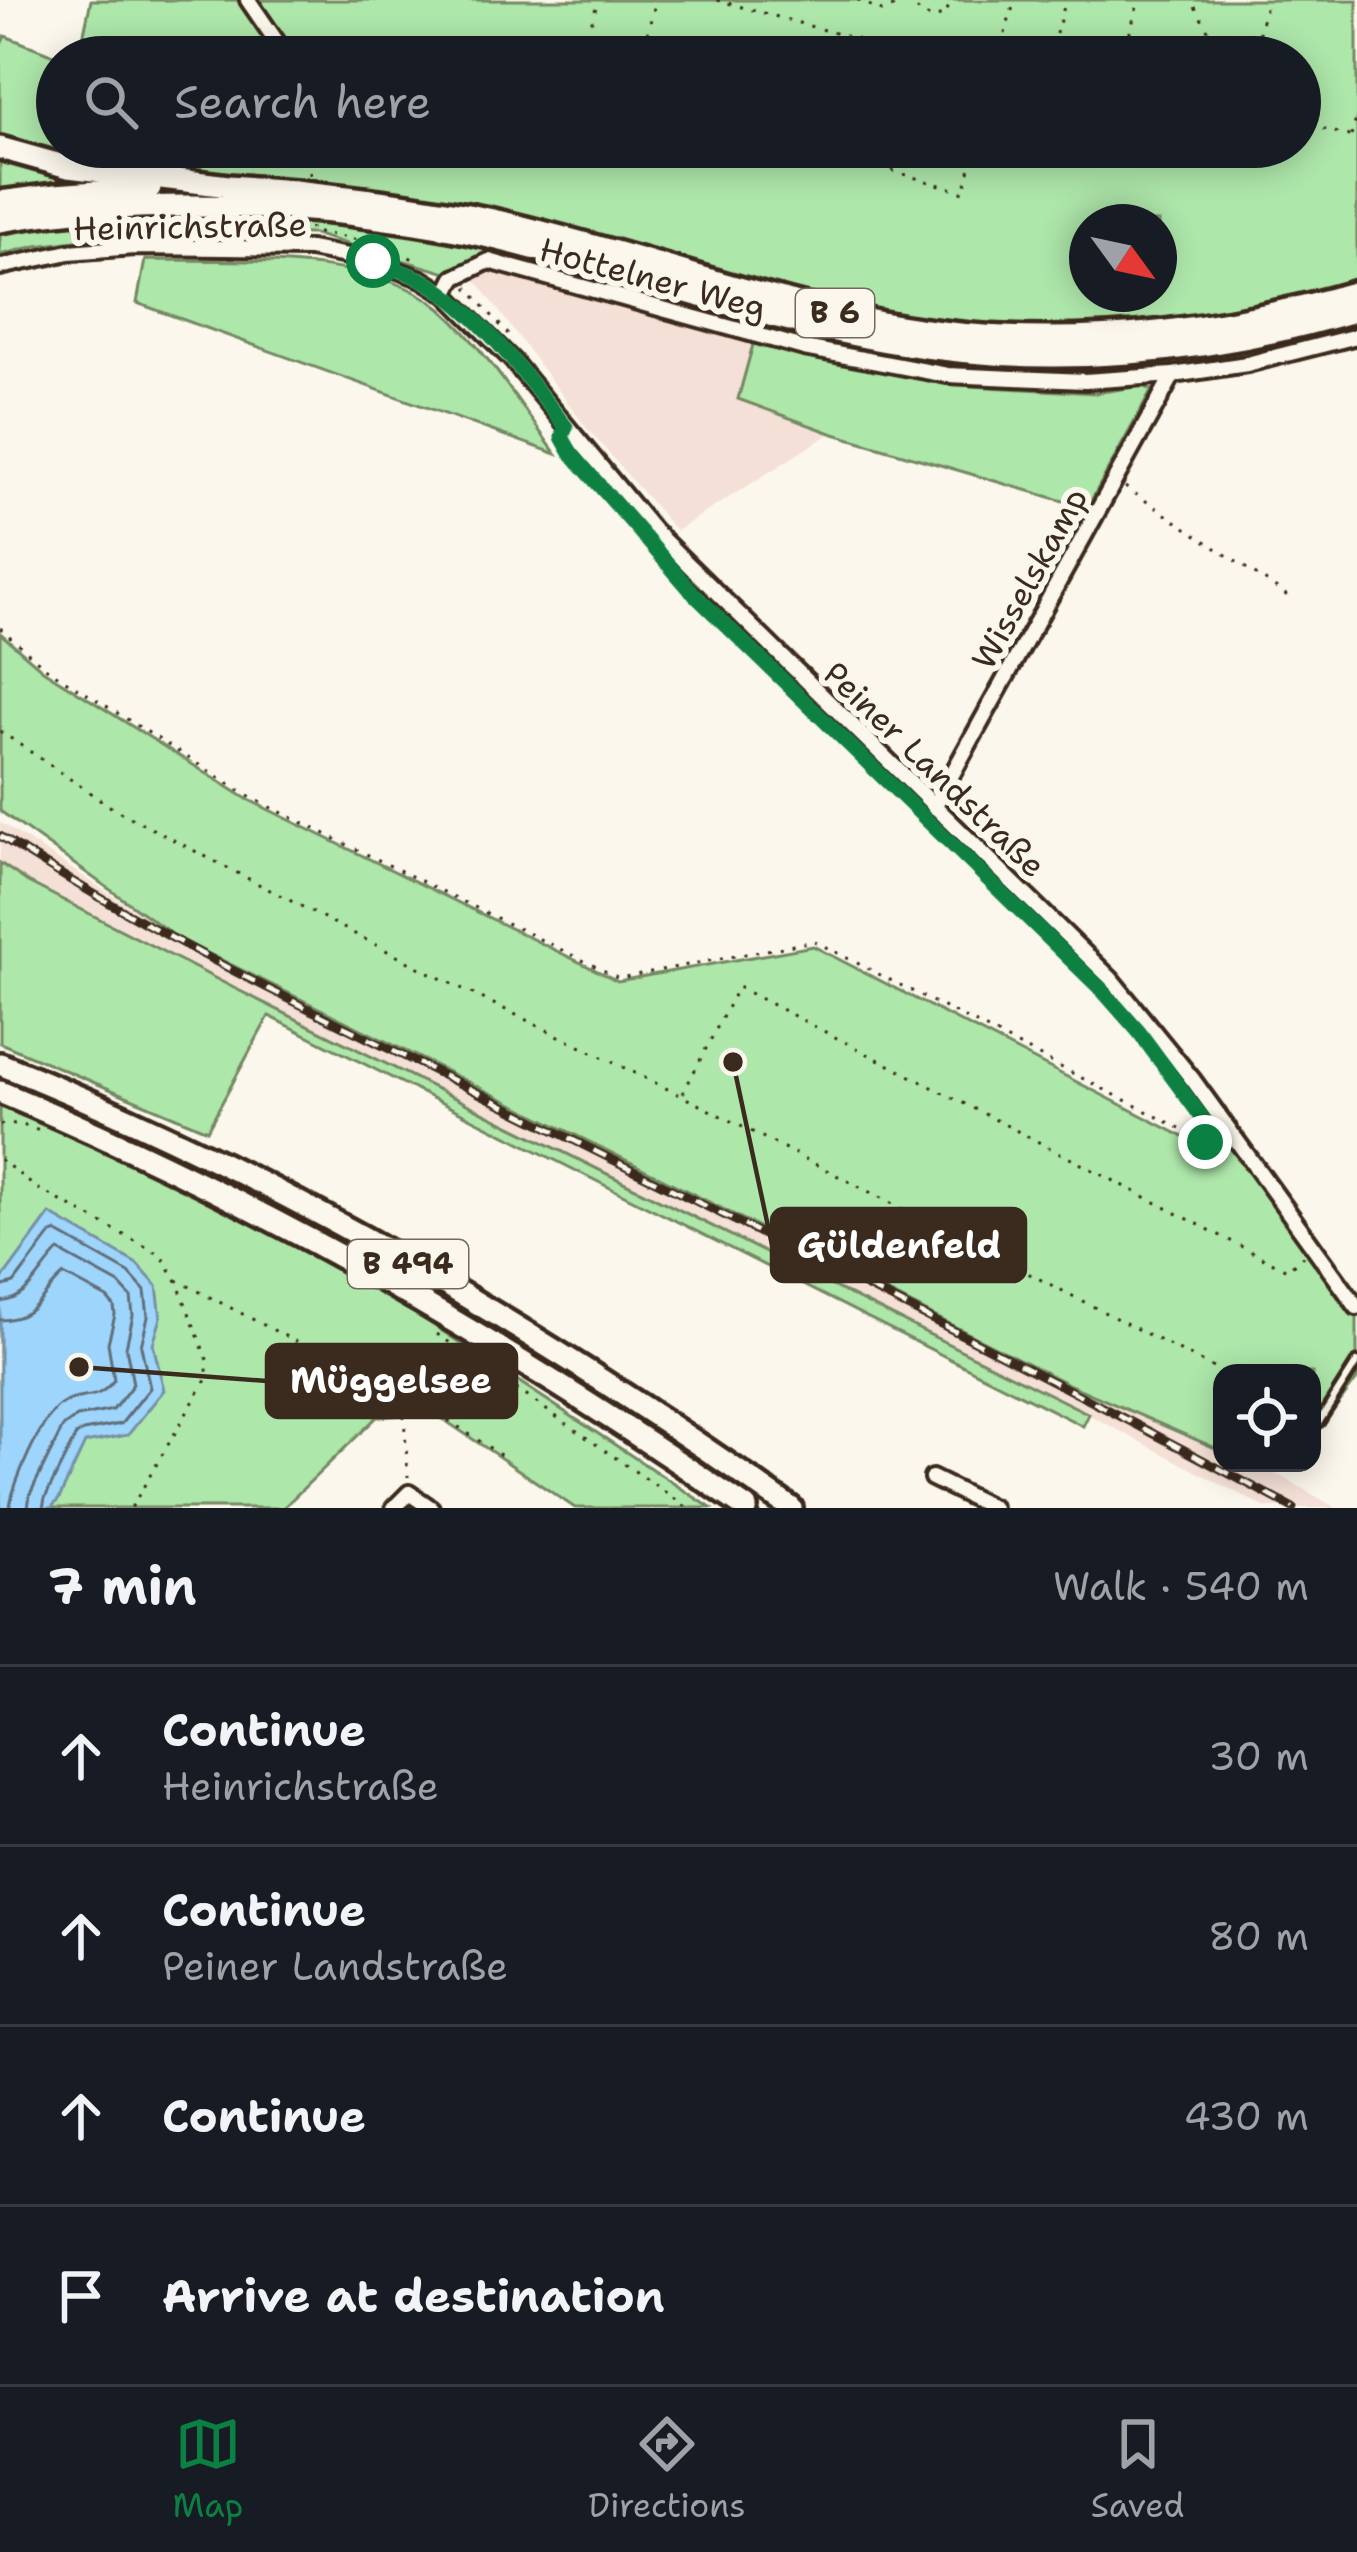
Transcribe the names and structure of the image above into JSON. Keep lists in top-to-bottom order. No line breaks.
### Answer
{"streets":{"highway":["B 6","B 494"],"street":["Heinrichstraße","Hottelner Weg","Wisselskamp","Peiner Landstraße"]},"crossings":[["Heinrichstraße","Hottelner Weg"],["Heinrichstraße","Peiner Landstraße"],["Hottelner Weg","Wisselskamp"],["Hottelner Weg","Peiner Landstraße"],["Wisselskamp","Peiner Landstraße"]],"places":["Güldenfeld","Müggelsee"],"north":"bottom right","page":{"search":"Search here","heading":["7 min","Walk · 540 m"],"list":[["Continue","Heinrichstraße","30 m"],["Continue","Peiner Landstraße","80 m"],["Continue","430 m"],"Arrive at destination"],"nav":["Map","Directions","Saved"]}}
